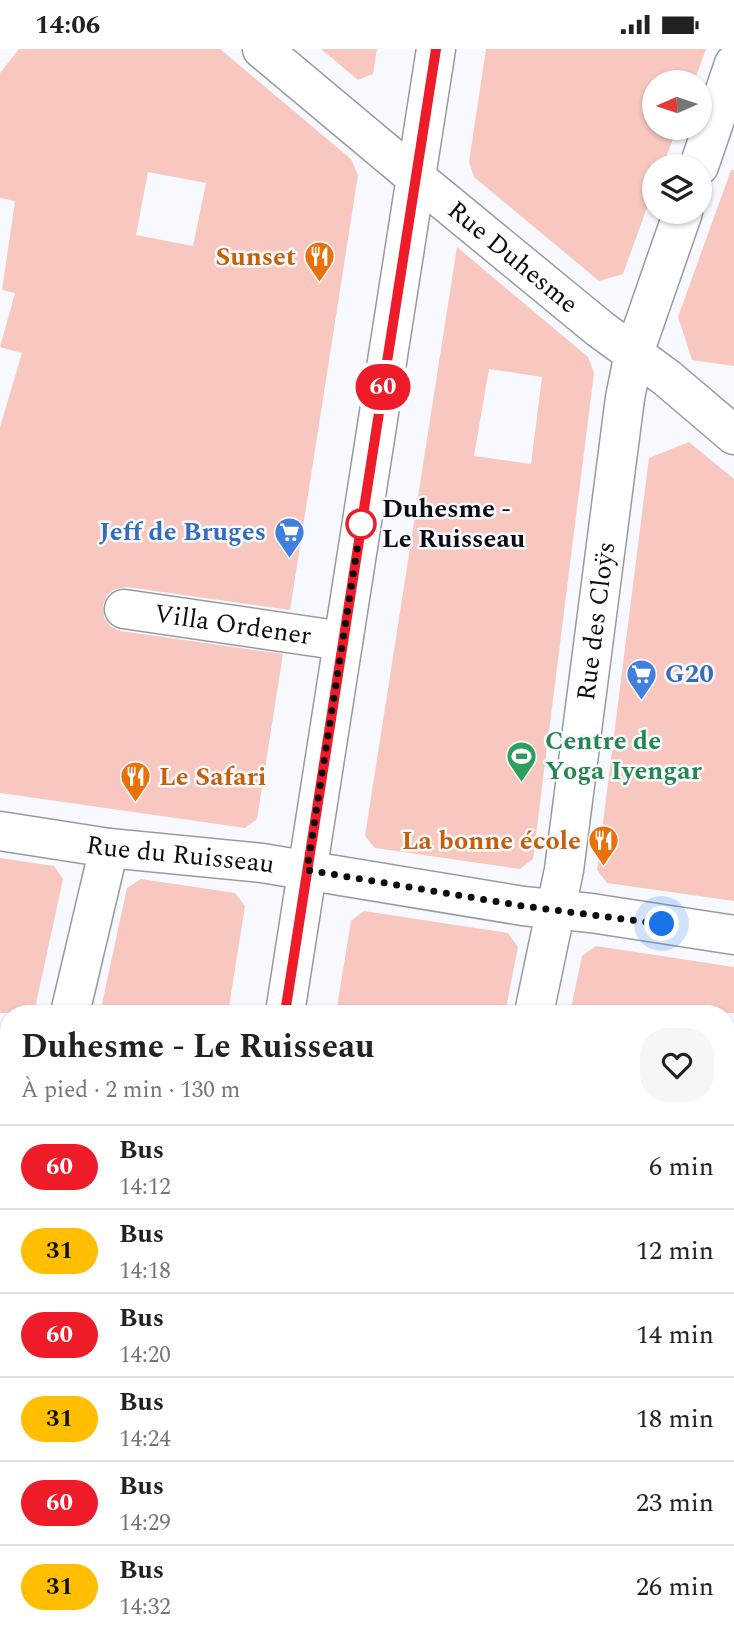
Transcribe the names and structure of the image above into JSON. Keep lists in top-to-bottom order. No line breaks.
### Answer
{"streets":{"street":["Rue Duhesme","Rue des Cloÿs","Villa Ordener","Rue du Ruisseau"]},"crossings":[["Rue Duhesme","Rue des Cloÿs"],["Rue des Cloÿs","Rue du Ruisseau"]],"places":{"restaurant":["Sunset","Le Safari","La bonne école"],"other":["Duhesme - Le Ruisseau"],"supermarket":["Jeff de Bruges","G20"],"sports":["Centre de Yoga Iyengar"]},"lines":["bus line 60"],"north":"left","page":{"status":"14:06","on_map":"60","heading":["Duhesme - Le Ruisseau","À pied · 2 min · 130 m"],"list":[{"mark":"60","name":"Bus","note":"14:12","value":"6 min"},{"mark":"31","name":"Bus","note":"14:18","value":"12 min"},{"mark":"60","name":"Bus","note":"14:20","value":"14 min"},{"mark":"31","name":"Bus","note":"14:24","value":"18 min"},{"mark":"60","name":"Bus","note":"14:29","value":"23 min"},{"mark":"31","name":"Bus","note":"14:32","value":"26 min"}]}}
